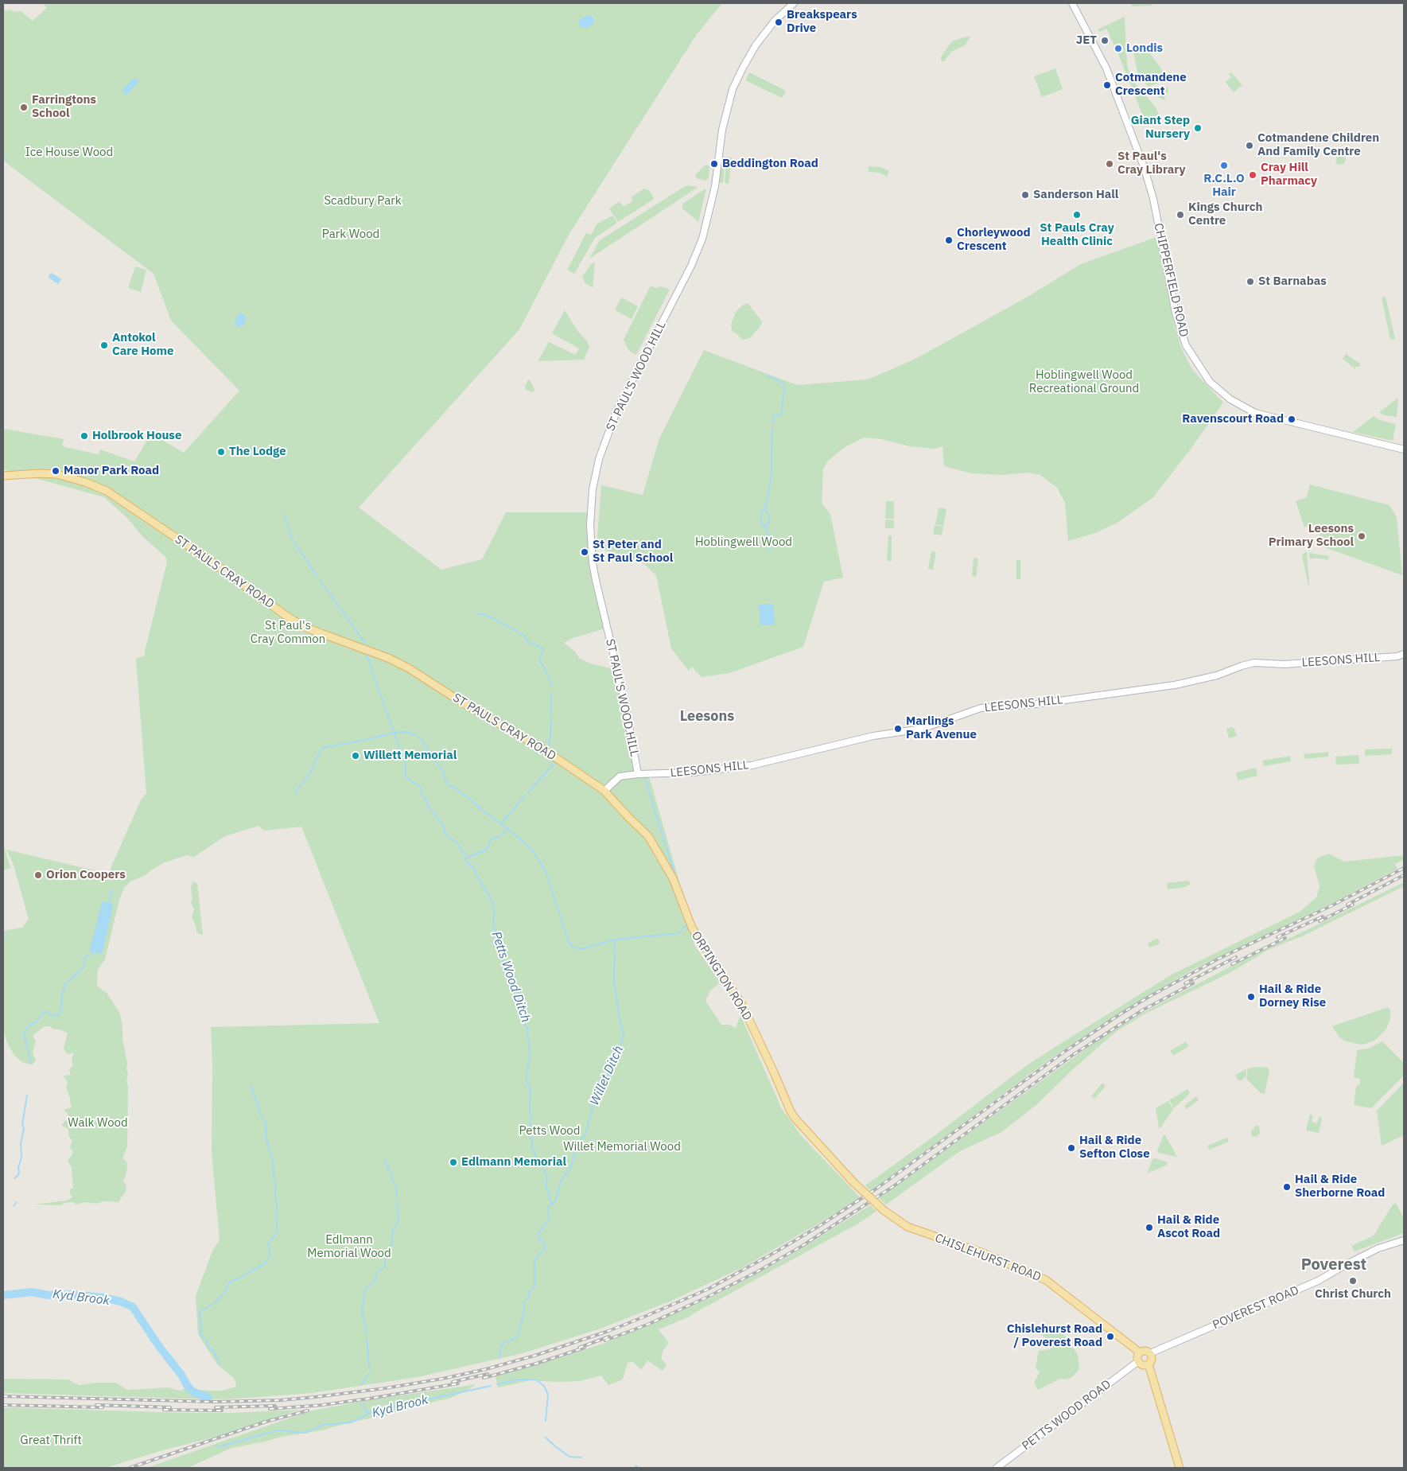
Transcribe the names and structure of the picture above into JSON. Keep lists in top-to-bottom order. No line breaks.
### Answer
{"streets":{"main road":["ST PAULS CRAY ROAD","ORPINGTON ROAD","CHISLEHURST ROAD"],"street":["CHIPPERFIELD ROAD","ST PAUL'S WOOD HILL","LEESONS HILL","POVEREST ROAD","PETTS WOOD ROAD"]},"crossings":[["ST PAUL'S WOOD HILL","LEESONS HILL"],["ST PAULS CRAY ROAD","LEESONS HILL"],["ST PAULS CRAY ROAD","ORPINGTON ROAD"],["LEESONS HILL","ORPINGTON ROAD"],["ORPINGTON ROAD","CHISLEHURST ROAD"],["CHISLEHURST ROAD","POVEREST ROAD"],["CHISLEHURST ROAD","PETTS WOOD ROAD"],["POVEREST ROAD","PETTS WOOD ROAD"]],"districts":["Leesons","Poverest"],"water":["Petts Wood Ditch","Willet Ditch","Kyd Brook"],"parks":["Ice House Wood","Scadbury Park","Park Wood","Hoblingwell Wood Recreational Ground","Hoblingwell Wood","St Paul's Cray Common","Walk Wood","Petts Wood","Willet Memorial Wood","Edlmann Memorial Wood","Great Thrift"],"places":["Breakspears Drive","JET","Londis","Cotmandene Crescent","Farringtons School","Giant Step Nursery","Cotmandene Children And Family Centre","Beddington Road","St Paul's Cray Library","R.C.L.O Hair","Cray Hill Pharmacy","Sanderson Hall","St Pauls Cray Health Clinic","Kings Church Centre","Chorleywood Crescent","St Barnabas","Antokol Care Home","Ravenscourt Road","Holbrook House","The Lodge","Manor Park Road","Leesons Primary School","St Peter and St Paul School","Marlings Park Avenue","Willett Memorial","Orion Coopers","Hail & Ride Dorney Rise","Hail & Ride Sefton Close","Edlmann Memorial","Hail & Ride Sherborne Road","Hail & Ride Ascot Road","Christ Church","Chislehurst Road / Poverest Road"]}
